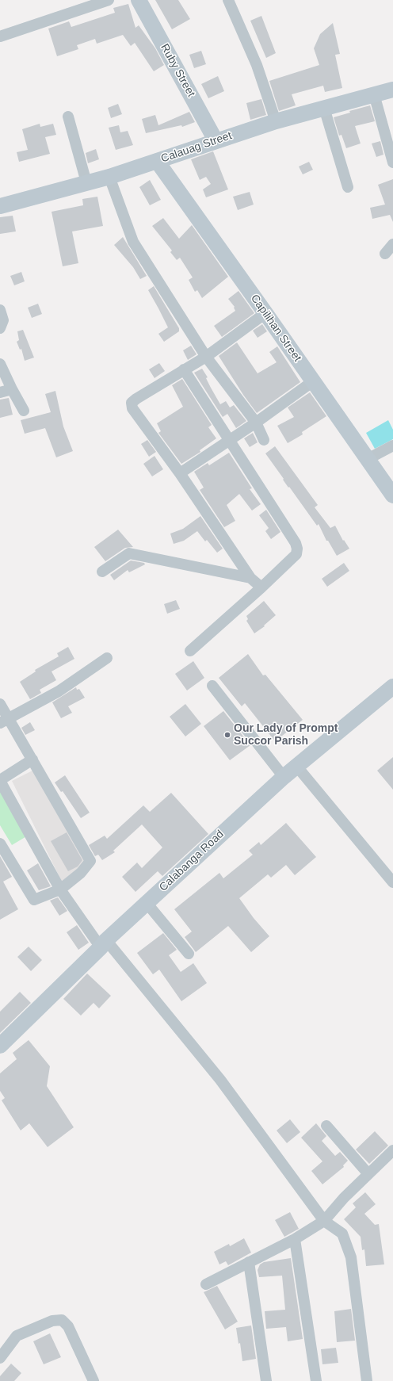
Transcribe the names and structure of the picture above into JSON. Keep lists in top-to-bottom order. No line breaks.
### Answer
{"streets":{"street":["Ruby Street","Calauag Street","Capilihan Street","Calabanga Road"]},"crossings":[["Ruby Street","Calauag Street"],["Calauag Street","Capilihan Street"]],"places":["Our Lady of Prompt Succor Parish"]}
